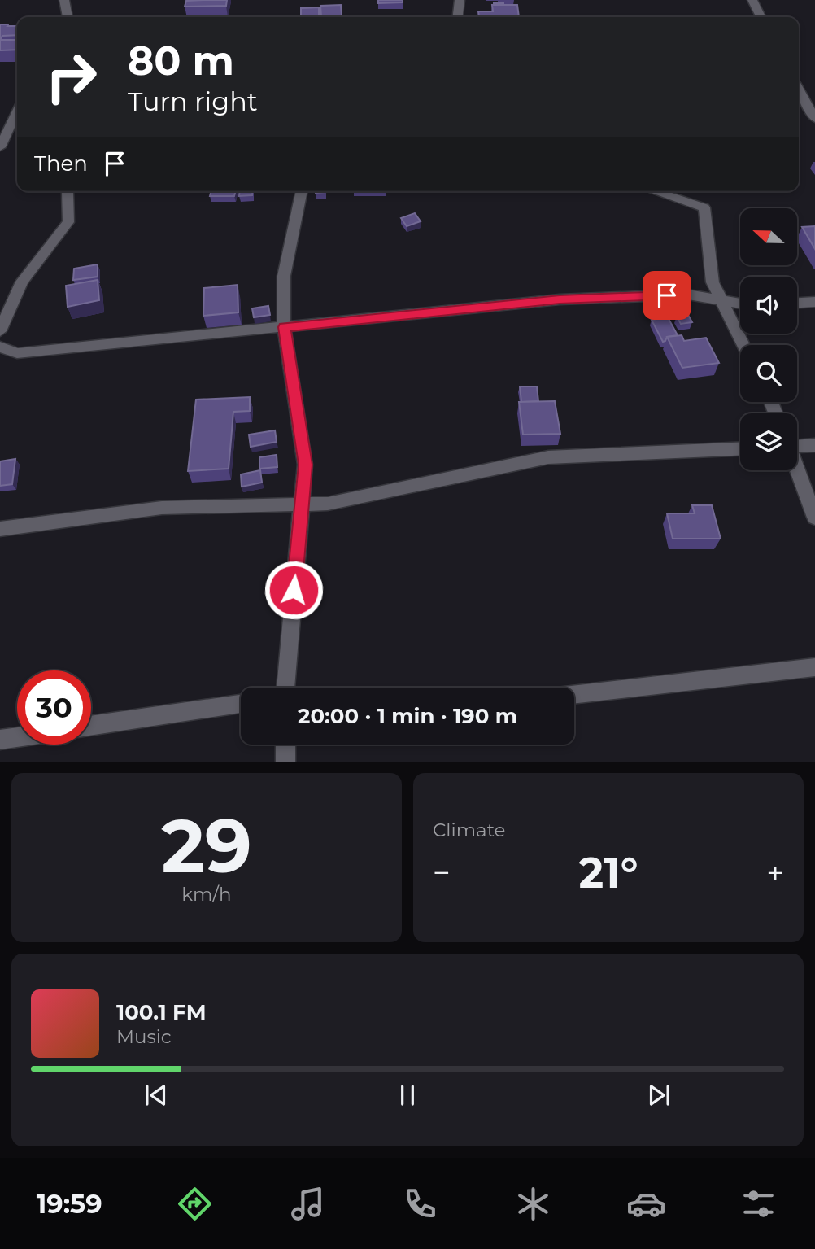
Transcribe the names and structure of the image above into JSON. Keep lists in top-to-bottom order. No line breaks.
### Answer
{"north":"left","page":{"turn":["80 m","Turn right"],"then":"Then","limit":"30","trip":"20:00 · 1 min · 190 m","tile":[["29","km/h"],"Climate"],"heat":["−","21°","+"],"song":["100.1 FM","Music"],"tabs":"19:59"}}
